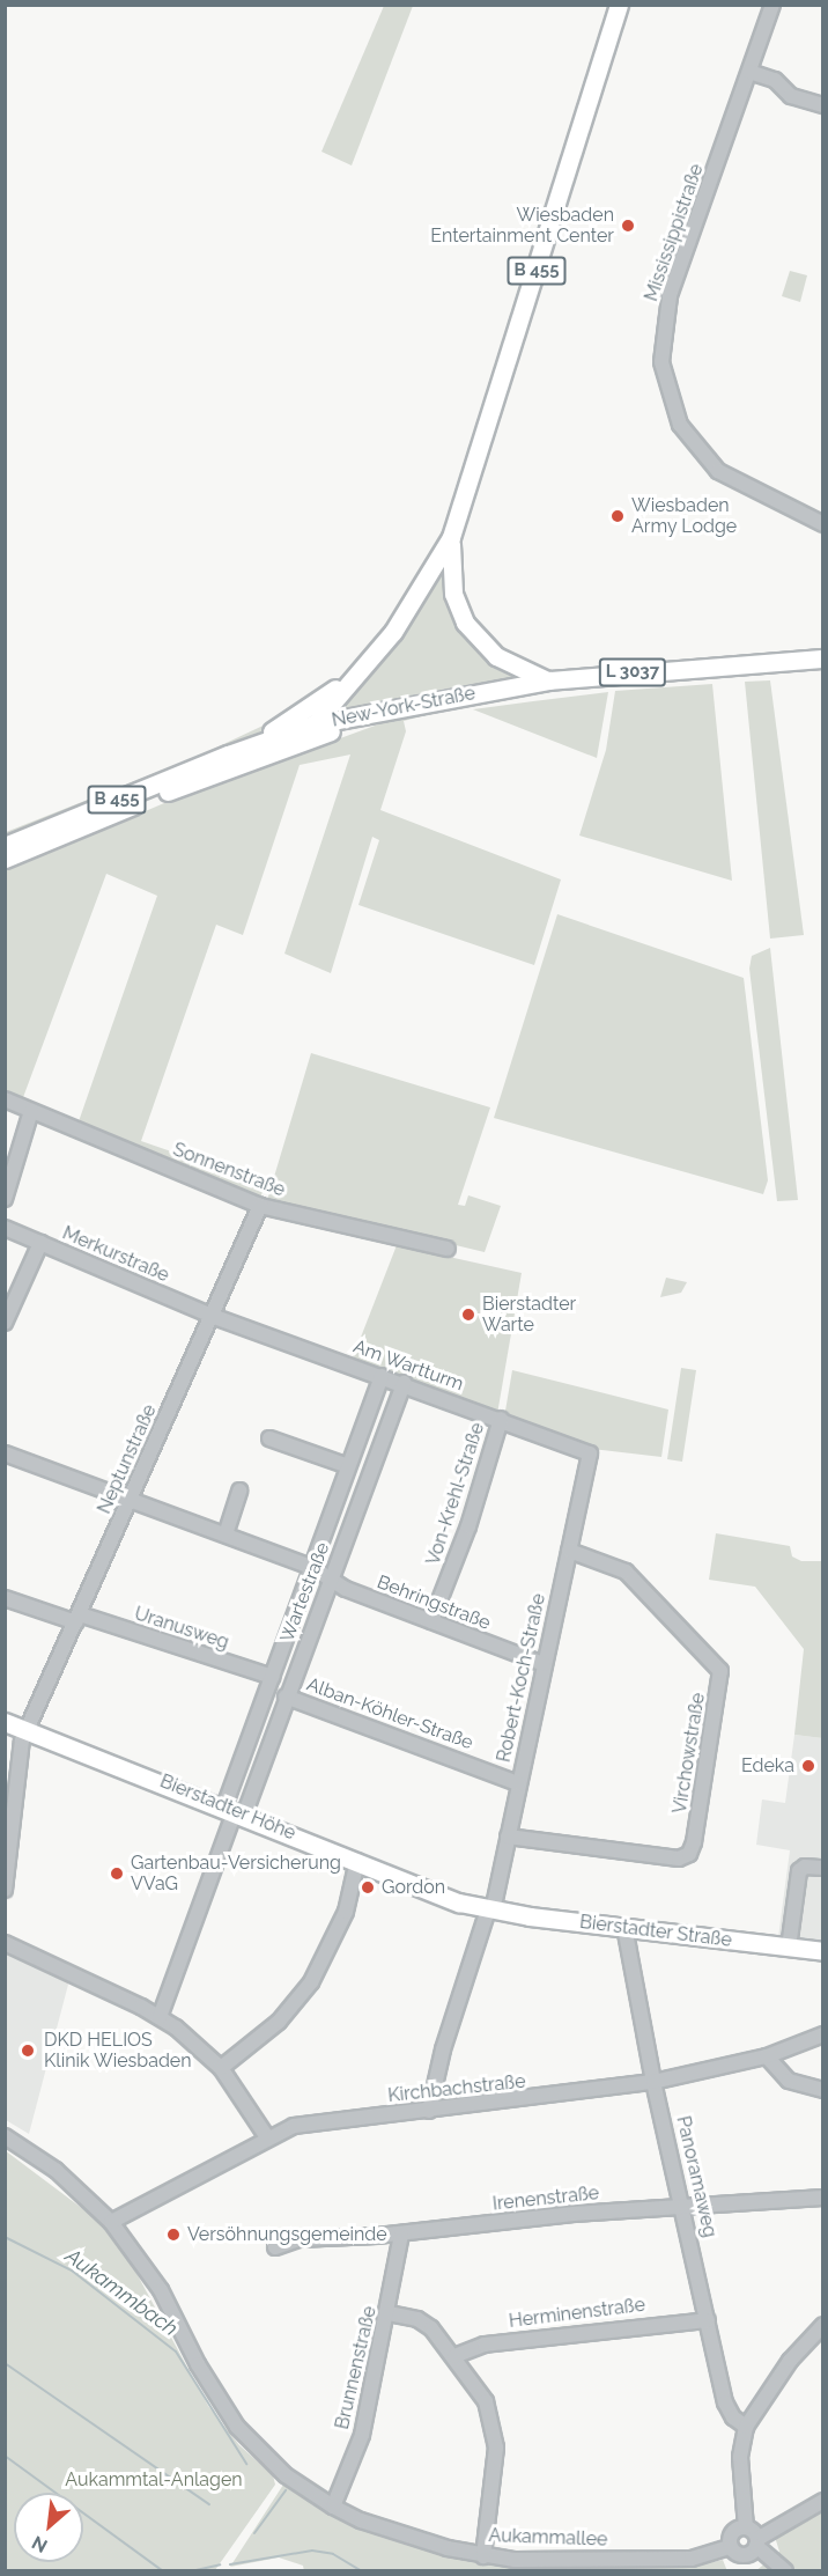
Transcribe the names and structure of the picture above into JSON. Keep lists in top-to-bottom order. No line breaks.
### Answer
{"streets":{"main road":["B 455","L 3037","New-York-Straße","Bierstadter Höhe","Bierstadter Straße"],"street":["Mississippistraße","Sonnenstraße","Merkurstraße","Am Wartturm","Neptunstraße","Von-Krehl-Straße","Wartestraße","Behringstraße","Uranusweg","Robert-Koch-Straße","Alban-Köhler-Straße","Virchowstraße","Kirchbachstraße","Panoramaweg","Irenenstraße","Herminenstraße","Brunnenstraße","Aukammallee"]},"crossings":[["B 455","L 3037"],["B 455","New-York-Straße"],["L 3037","New-York-Straße"],["Sonnenstraße","Neptunstraße"],["Merkurstraße","Am Wartturm"],["Merkurstraße","Neptunstraße"],["Am Wartturm","Neptunstraße"],["Am Wartturm","Von-Krehl-Straße"],["Am Wartturm","Wartestraße"],["Am Wartturm","Robert-Koch-Straße"],["Neptunstraße","Behringstraße"],["Neptunstraße","Uranusweg"],["Neptunstraße","Bierstadter Höhe"],["Von-Krehl-Straße","Behringstraße"],["Wartestraße","Behringstraße"],["Wartestraße","Uranusweg"],["Wartestraße","Alban-Köhler-Straße"],["Wartestraße","Bierstadter Höhe"],["Behringstraße","Robert-Koch-Straße"],["Robert-Koch-Straße","Alban-Köhler-Straße"],["Robert-Koch-Straße","Virchowstraße"],["Robert-Koch-Straße","Bierstadter Höhe"],["Robert-Koch-Straße","Bierstadter Straße"],["Bierstadter Höhe","Bierstadter Straße"],["Bierstadter Straße","Panoramaweg"],["Kirchbachstraße","Panoramaweg"],["Kirchbachstraße","Aukammallee"],["Panoramaweg","Irenenstraße"],["Panoramaweg","Herminenstraße"],["Irenenstraße","Brunnenstraße"],["Brunnenstraße","Aukammallee"]],"water":["Aukammbach"],"parks":["Aukammtal-Anlagen"],"places":["Wiesbaden Entertainment Center","Wiesbaden Army Lodge","Bierstadter Warte","Edeka","Gartenbau-Versicherung VVaG","Gordon","DKD HELIOS Klinik Wiesbaden","Versöhnungsgemeinde"],"north":"bottom left"}
